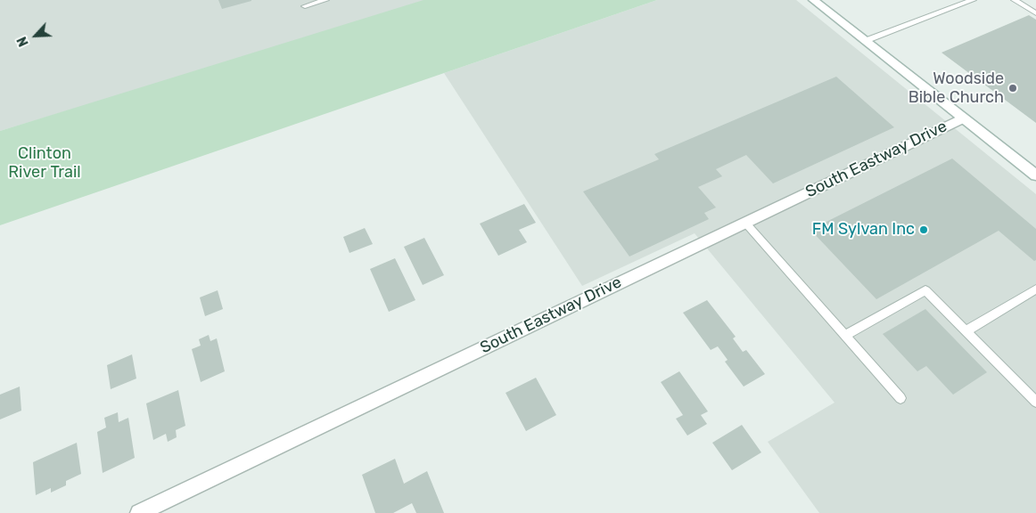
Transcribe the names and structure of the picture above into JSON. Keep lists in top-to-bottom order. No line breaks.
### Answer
{"streets":{"street":["South Eastway Drive"]},"parks":["Clinton River Trail"],"places":["Woodside Bible Church","FM Sylvan Inc"],"north":"bottom left"}
